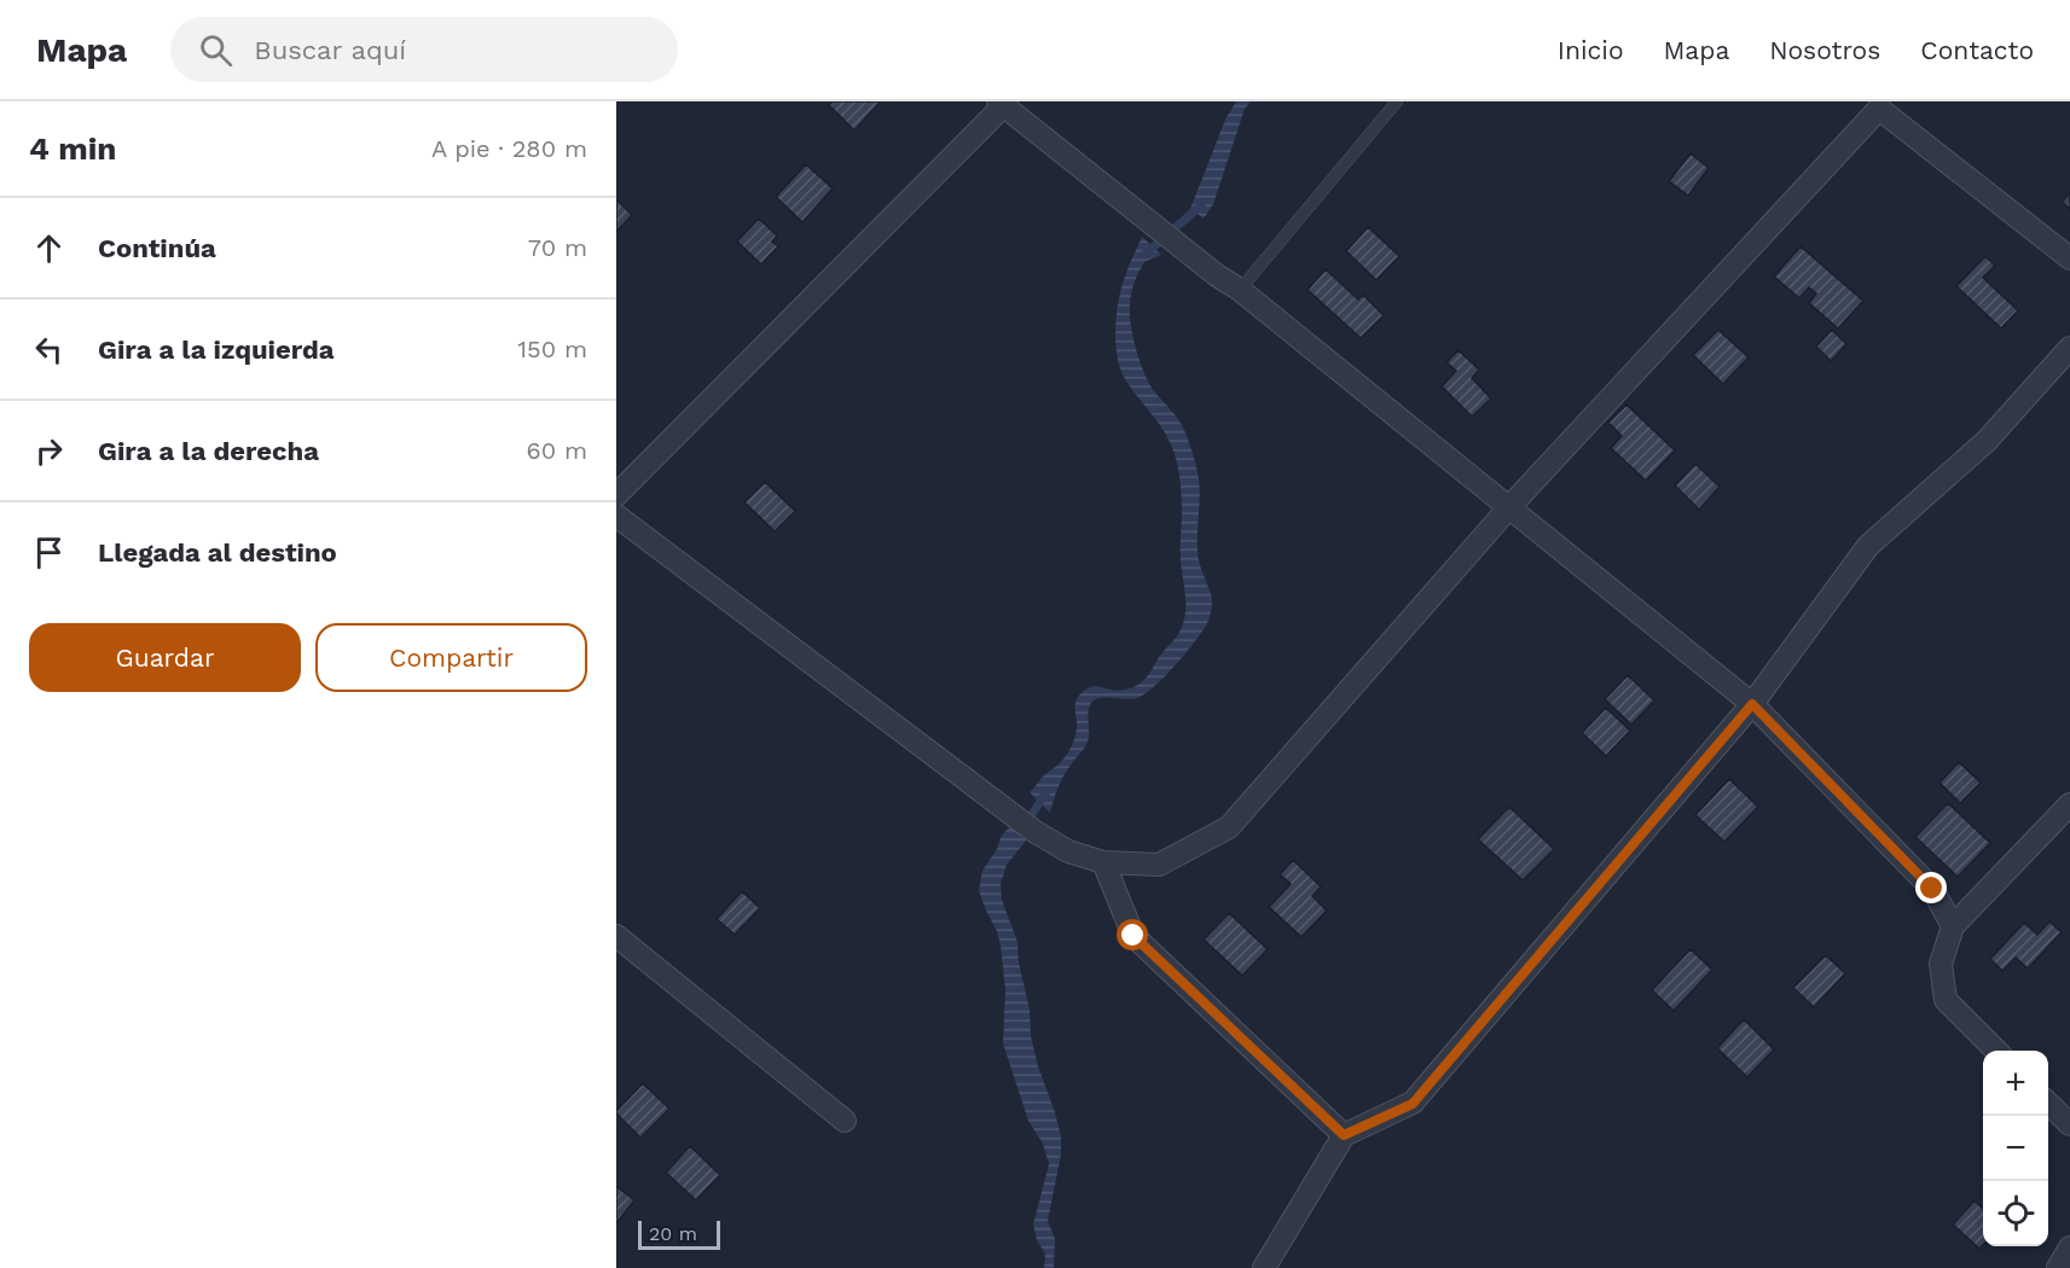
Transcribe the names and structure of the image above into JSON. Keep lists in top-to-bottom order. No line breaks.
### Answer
{"scale_bar":"20 m","page":{"header":"Mapa","search":"Buscar aquí","nav":["Inicio","Mapa","Nosotros","Contacto"],"heading":["4 min","A pie · 280 m"],"list":[["Continúa","70 m"],["Gira a la izquierda","150 m"],["Gira a la derecha","60 m"],"Llegada al destino"],"buttons":["Guardar","Compartir"],"map_buttons":["+","−"],"scale":"20 m"}}
